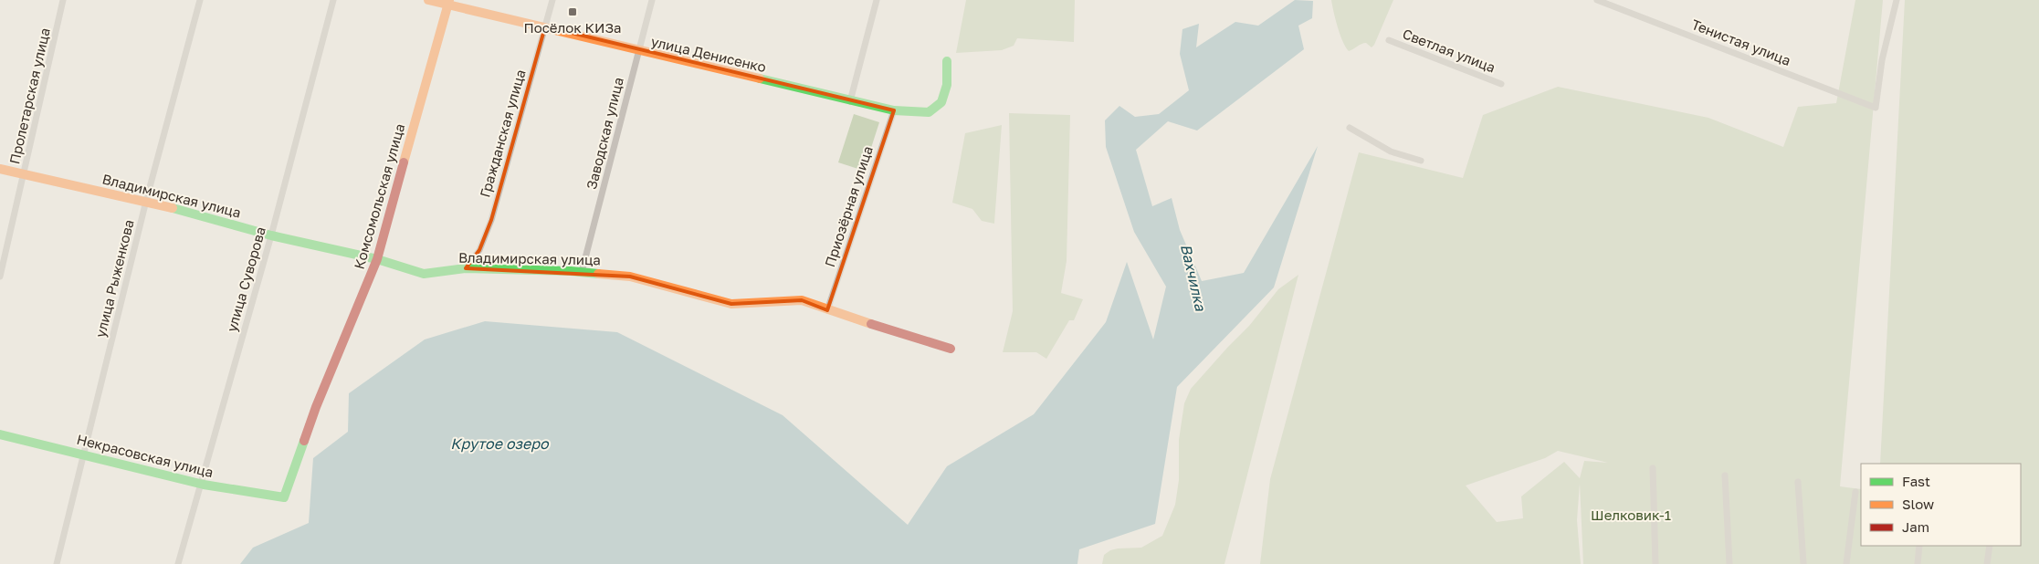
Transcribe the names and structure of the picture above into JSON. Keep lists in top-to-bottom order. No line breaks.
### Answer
{"streets":{"street":["Тенистая улица","Светлая улица","улица Денисенко","Пролетарская улица","Гражданская улица","Заводская улица","Владимирская улица","Комсомольская улица","Приозёрная улица","улица Рыженкова","улица Суворова","Некрасовская улица"]},"crossings":[["улица Денисенко","Гражданская улица"],["улица Денисенко","Заводская улица"],["улица Денисенко","Комсомольская улица"],["улица Денисенко","Приозёрная улица"],["Пролетарская улица","Владимирская улица"],["Гражданская улица","Владимирская улица"],["Заводская улица","Владимирская улица"],["Владимирская улица","Комсомольская улица"],["Владимирская улица","Приозёрная улица"],["Владимирская улица","улица Рыженкова"],["Владимирская улица","улица Суворова"],["Комсомольская улица","Некрасовская улица"],["улица Рыженкова","Некрасовская улица"],["улица Суворова","Некрасовская улица"]],"water":["Вахчилка","Крутое озеро"],"parks":["Шелковик-1"],"places":{"transit":["Посёлок КИЗа"]},"legend":["Fast","Slow","Jam"]}
